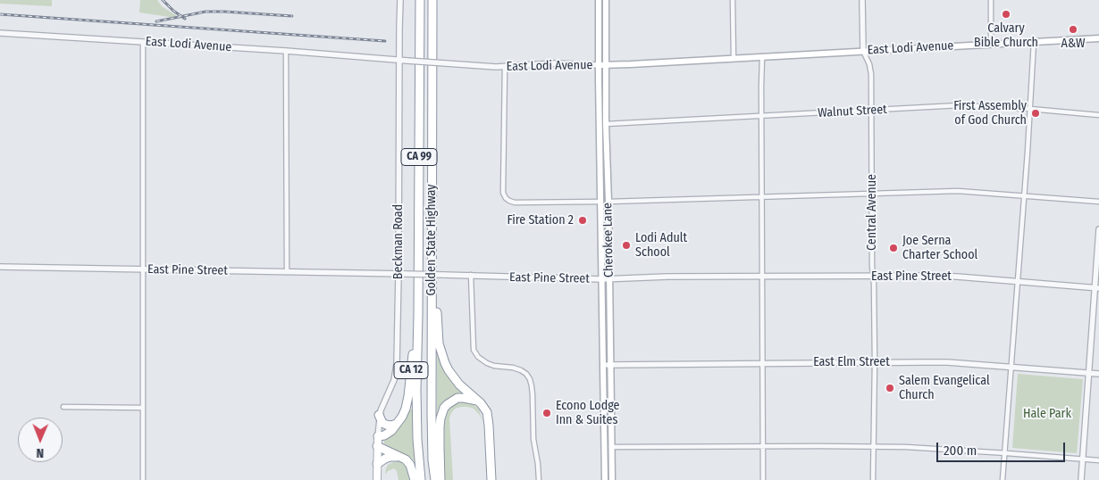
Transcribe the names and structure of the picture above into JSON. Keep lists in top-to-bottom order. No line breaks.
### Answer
{"streets":{"highway":["CA 99","Golden State Highway","CA 12"],"main road":["East Lodi Avenue","Cherokee Lane","Beckman Road"],"street":["Walnut Street","Central Avenue","East Pine Street","East Elm Street"]},"crossings":[["East Lodi Avenue","Central Avenue"],["East Lodi Avenue","Cherokee Lane"],["East Lodi Avenue","Beckman Road"],["Walnut Street","Central Avenue"],["Walnut Street","Cherokee Lane"],["Central Avenue","East Pine Street"],["Central Avenue","East Elm Street"],["Golden State Highway","CA 12"],["Cherokee Lane","East Pine Street"],["Cherokee Lane","East Elm Street"],["Beckman Road","East Pine Street"]],"parks":["Hale Park"],"places":["Calvary Bible Church","A&W","First Assembly of God Church","Fire Station 2","Lodi Adult School","Joe Serna Charter School","Salem Evangelical Church","Econo Lodge Inn & Suites"],"scale_bar":"200 m","north":"bottom"}
